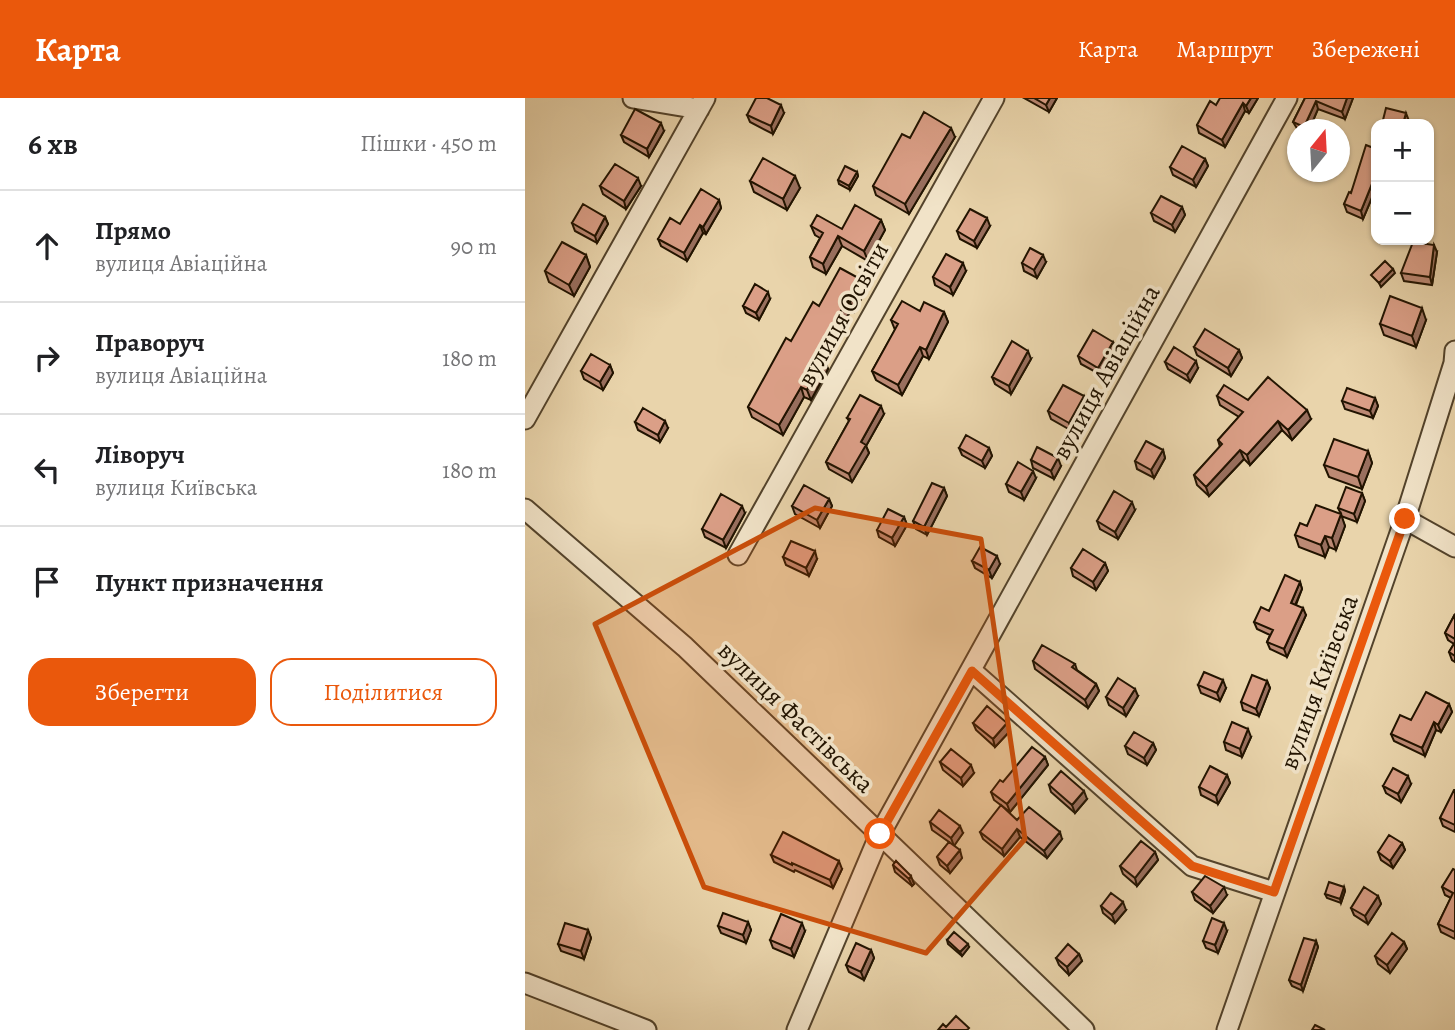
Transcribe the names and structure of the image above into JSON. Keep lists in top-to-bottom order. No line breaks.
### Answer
{"streets":{"street":["вулиця Освіти","вулиця Авіаційна","вулиця Київська","вулиця Фастівська"]},"crossings":[["вулиця Авіаційна","вулиця Фастівська"]],"north":"top","page":{"header":"Карта","nav":["Карта","Маршрут","Збережені"],"heading":["6 хв","Пішки · 450 m"],"map_buttons":["+","−"],"list":[["Прямо","вулиця Авіаційна","90 m"],["Праворуч","вулиця Авіаційна","180 m"],["Ліворуч","вулиця Київська","180 m"],"Пункт призначення"],"buttons":["Зберегти","Поділитися"]}}
